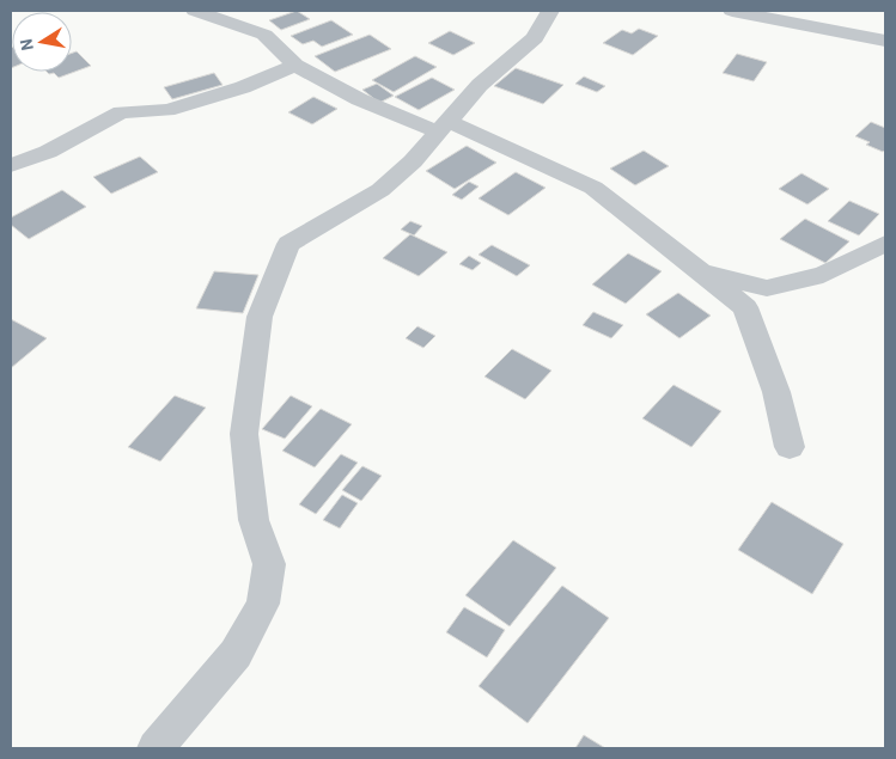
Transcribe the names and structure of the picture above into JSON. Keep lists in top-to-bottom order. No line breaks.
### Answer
{"north":"left"}
